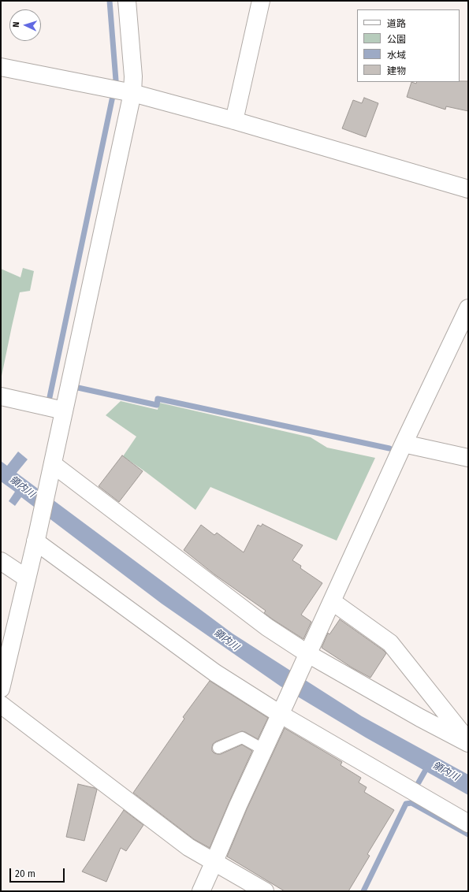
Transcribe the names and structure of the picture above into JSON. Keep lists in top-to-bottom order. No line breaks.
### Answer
{"water":["領内川"],"legend":["道路","公園","水域","建物"],"scale_bar":"20 m","north":"left"}
